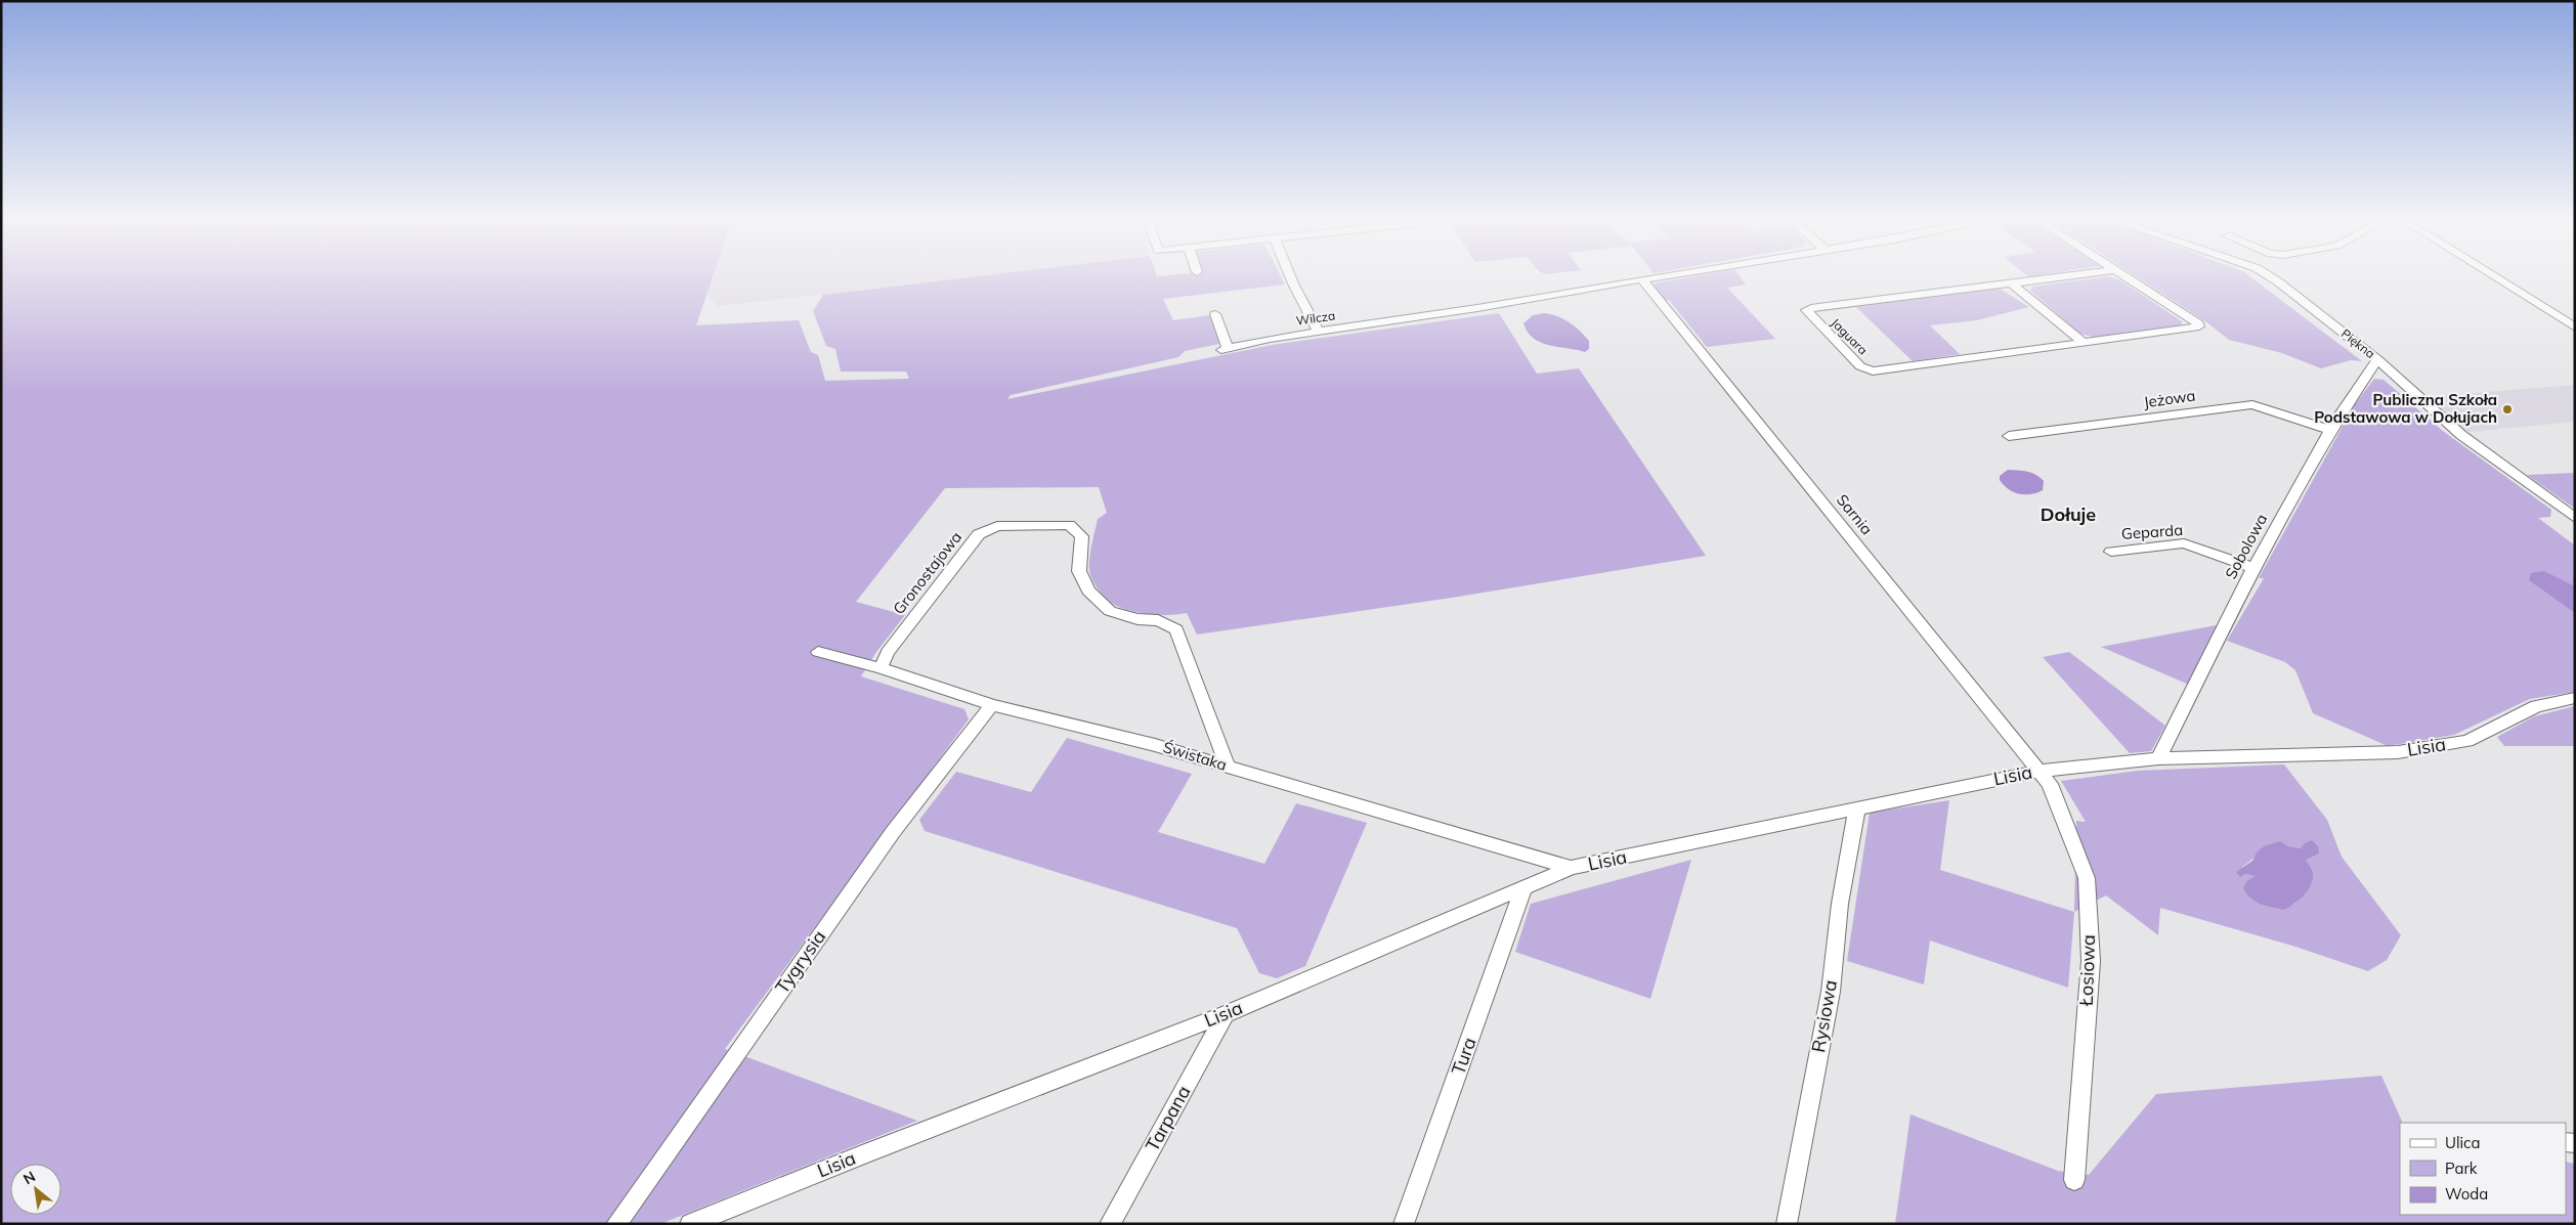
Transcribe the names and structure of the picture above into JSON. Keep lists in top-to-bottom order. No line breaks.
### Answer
{"streets":{"street":["Wilcza","Jaguara","Piękna","Jeżowa","Sarnia","Geparda","Sobolowa","Gronostajowa","Lisia","Świstaka","Tygrysia","Łosiowa","Rysiowa","Tura","Tarpana"]},"crossings":[["Wilcza","Sarnia"],["Piękna","Sobolowa"],["Jeżowa","Sobolowa"],["Sarnia","Lisia"],["Sarnia","Łosiowa"],["Geparda","Sobolowa"],["Sobolowa","Lisia"],["Gronostajowa","Świstaka"],["Lisia","Świstaka"],["Lisia","Łosiowa"],["Lisia","Rysiowa"],["Lisia","Tura"],["Lisia","Tarpana"],["Świstaka","Tygrysia"]],"districts":["Dołuje"],"places":["Publiczna Szkoła Podstawowa w Dołujach"],"legend":["Ulica","Park","Woda"],"north":"top left"}
